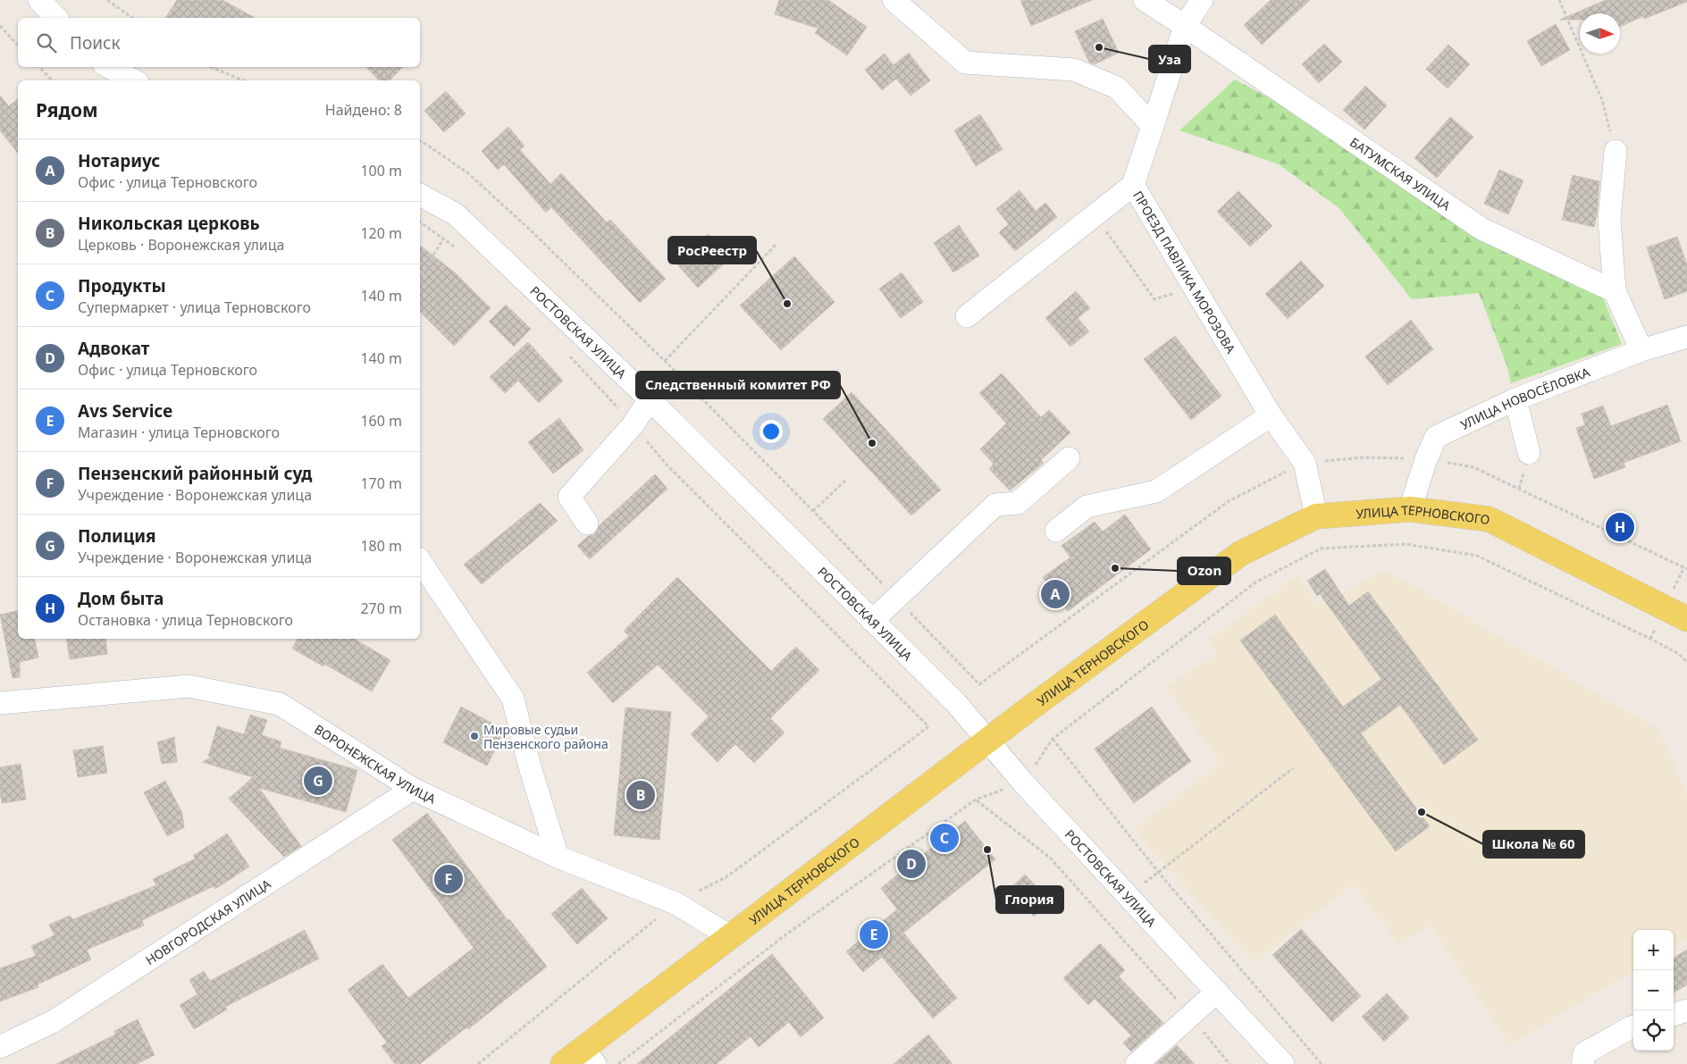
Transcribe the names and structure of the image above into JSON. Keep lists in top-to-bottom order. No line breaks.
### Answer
{"streets":{"main road":["УЛИЦА ТЕРНОВСКОГО"],"street":["БАТУМСКАЯ УЛИЦА","ПРОЕЗД ПАВЛИКА МОРОЗОВА","РОСТОВСКАЯ УЛИЦА","УЛИЦА НОВОСЁЛОВКА","ВОРОНЕЖСКАЯ УЛИЦА","НОВГОРОДСКАЯ УЛИЦА"]},"crossings":[["БАТУМСКАЯ УЛИЦА","ПРОЕЗД ПАВЛИКА МОРОЗОВА"],["ПРОЕЗД ПАВЛИКА МОРОЗОВА","УЛИЦА ТЕРНОВСКОГО"],["РОСТОВСКАЯ УЛИЦА","УЛИЦА ТЕРНОВСКОГО"],["УЛИЦА НОВОСЁЛОВКА","УЛИЦА ТЕРНОВСКОГО"],["УЛИЦА ТЕРНОВСКОГО","ВОРОНЕЖСКАЯ УЛИЦА"],["ВОРОНЕЖСКАЯ УЛИЦА","НОВГОРОДСКАЯ УЛИЦА"]],"places":["Уза","РосРеестр","Следственный комитет РФ","Ozon","Мировые судьи Пензенского района","Школа № 60","Глория"],"north":"right","page":{"search":"Поиск","heading":["Рядом","Найдено: 8"],"list":[{"mark":"A","name":"Нотариус","note":"Офис · улица Терновского","value":"100 m"},{"mark":"B","name":"Никольская церковь","note":"Церковь · Воронежская улица","value":"120 m"},{"mark":"C","name":"Продукты","note":"Супермаркет · улица Терновского","value":"140 m"},{"mark":"D","name":"Адвокат","note":"Офис · улица Терновского","value":"140 m"},{"mark":"E","name":"Avs Service","note":"Магазин · улица Терновского","value":"160 m"},{"mark":"F","name":"Пензенский районный суд","note":"Учреждение · Воронежская улица","value":"170 m"},{"mark":"G","name":"Полиция","note":"Учреждение · Воронежская улица","value":"180 m"},{"mark":"H","name":"Дом быта","note":"Остановка · улица Терновского","value":"270 m"}],"pins":["H","A","G","B","C","D","F","E"],"map_buttons":["+","−"]}}
